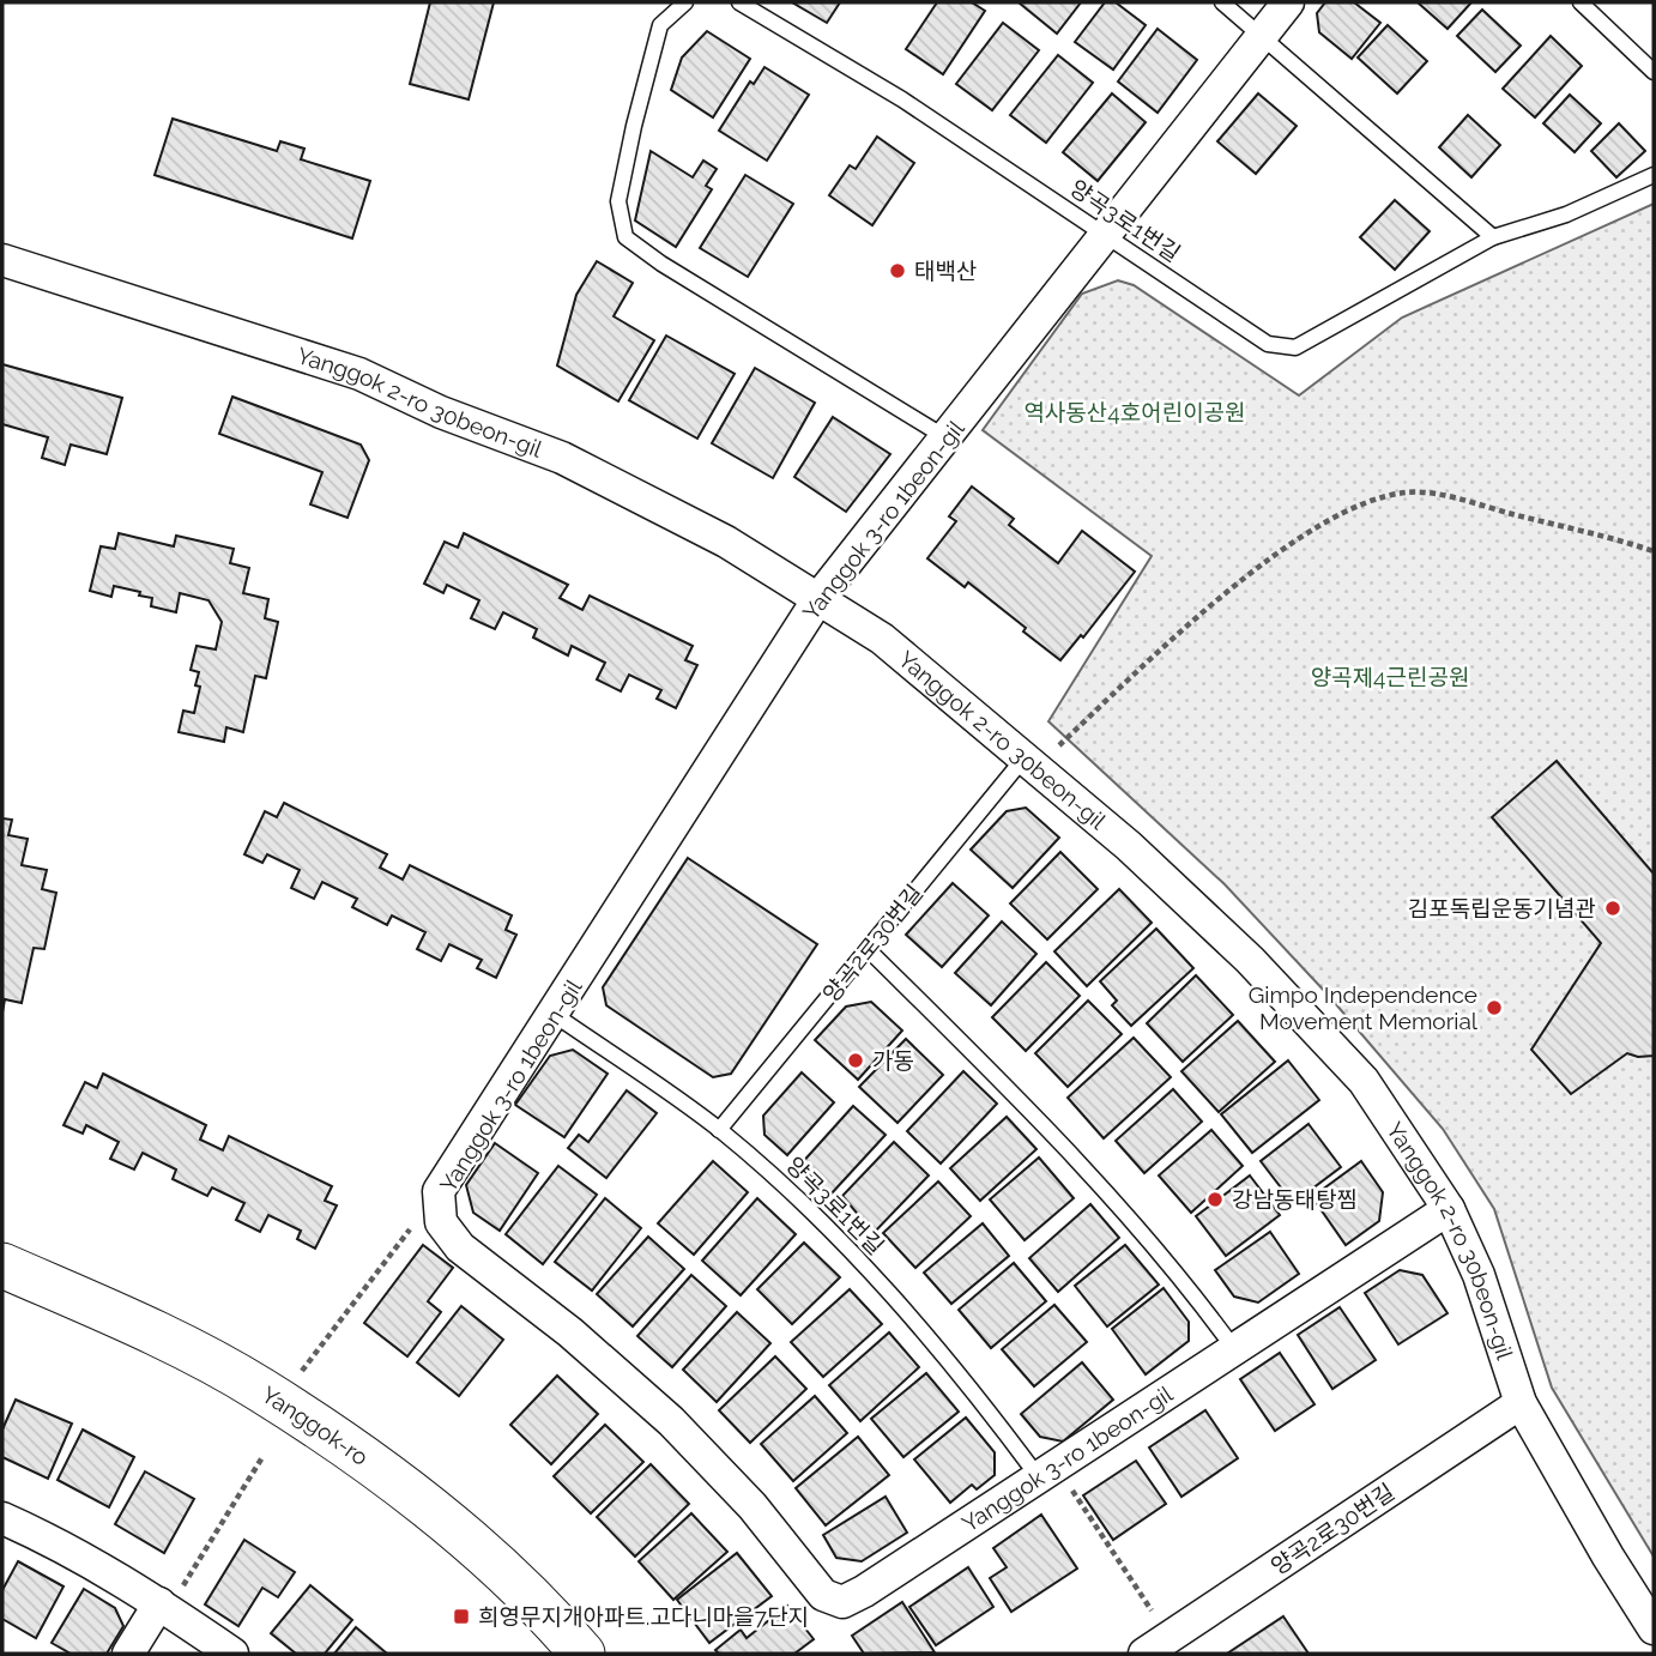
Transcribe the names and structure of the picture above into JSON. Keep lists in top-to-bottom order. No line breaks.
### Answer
{"streets":{"street":["Yanggok 2-ro 30beon-gil","Yanggok 3-ro 1beon-gil","양곡2로30번길","Yanggok-ro"],"lane":["양곡3로1번길"]},"crossings":[["양곡3로1번길","Yanggok 3-ro 1beon-gil"],["양곡3로1번길","양곡2로30번길"],["Yanggok 2-ro 30beon-gil","Yanggok 3-ro 1beon-gil"],["Yanggok 2-ro 30beon-gil","양곡2로30번길"]],"parks":["역사동산4호어린이공원","양곡제4근린공원"],"places":{"other":["태백산","김포독립운동기념관","Gimpo Independence Movement Memorial","가동","강남동태탕찜"],"transit":["희영무지개아파트.고다니마을7단지"]}}
